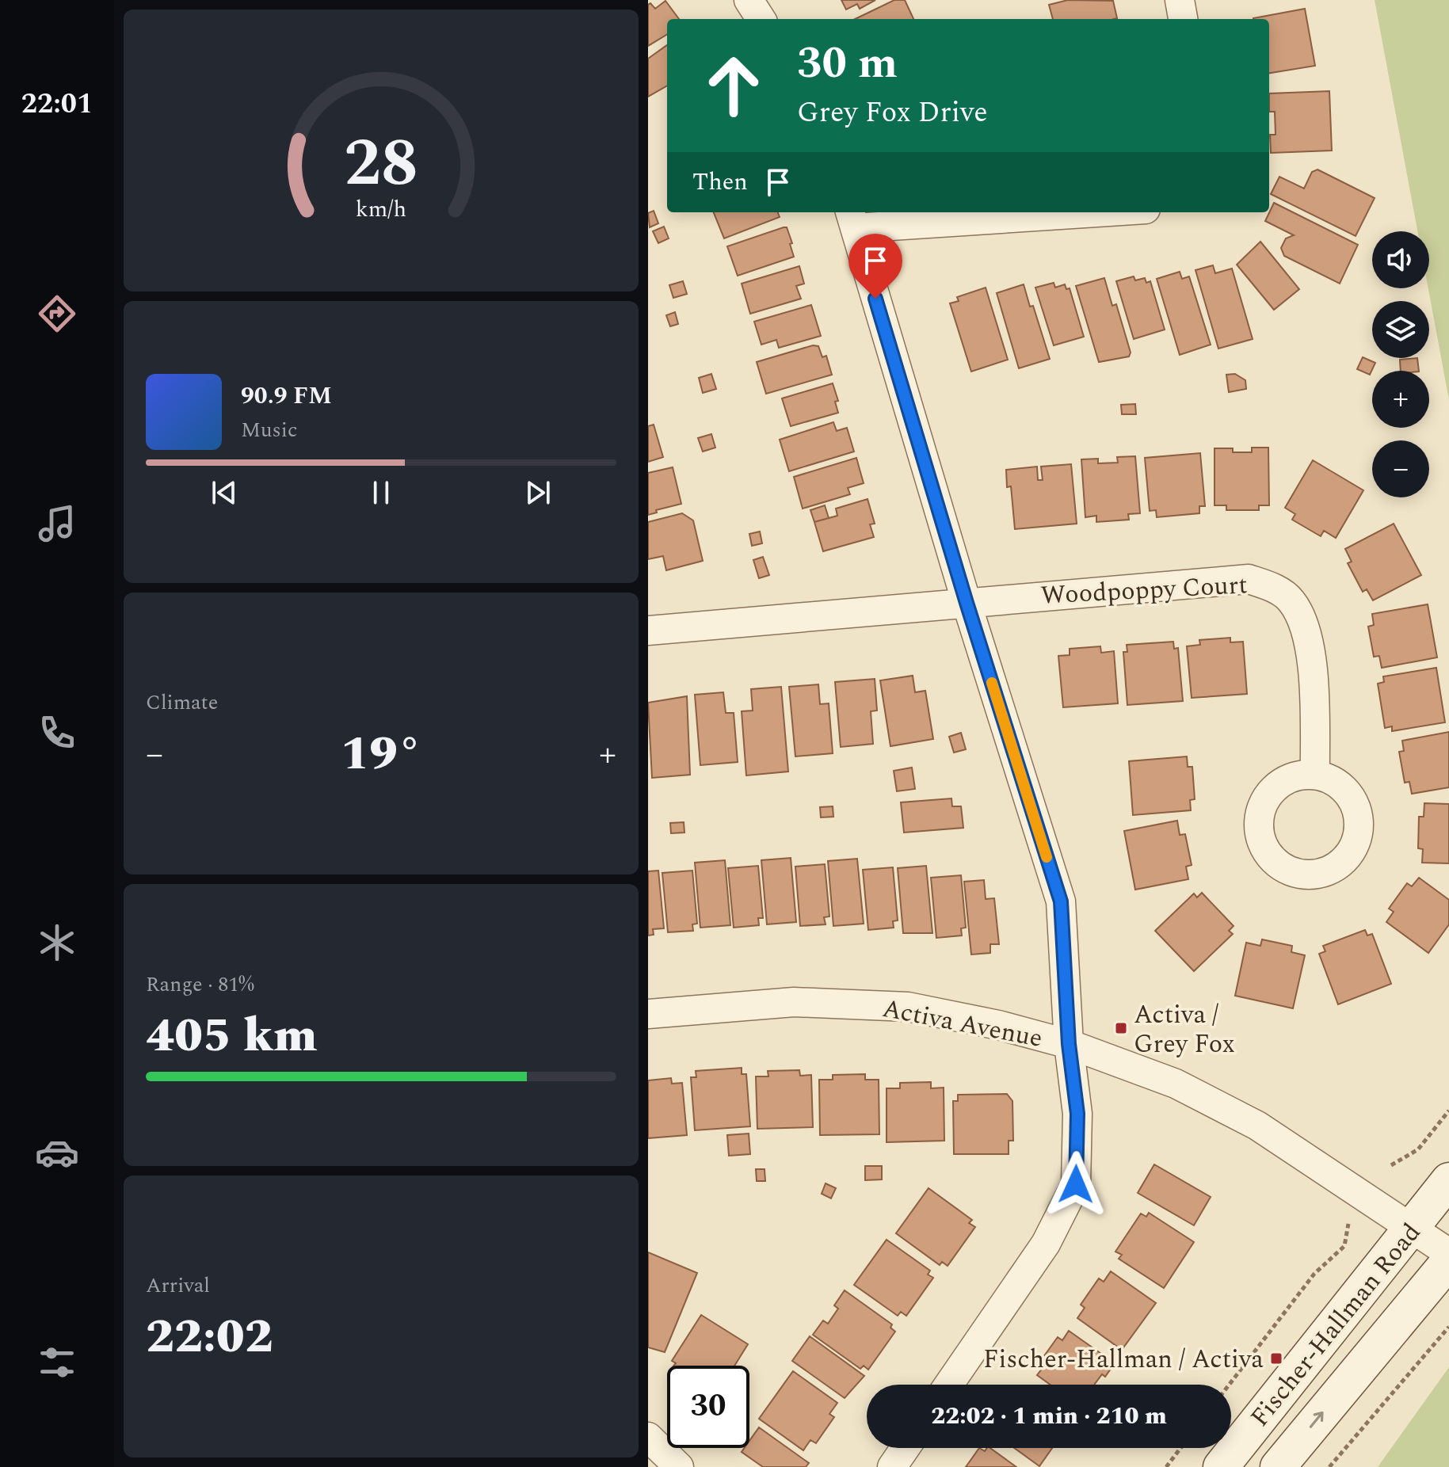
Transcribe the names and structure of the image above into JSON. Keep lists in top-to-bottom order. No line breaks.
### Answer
{"streets":{"main road":["Fischer-Hallman Road"],"street":["Woodpoppy Court","Activa Avenue"]},"crossings":[["Activa Avenue","Fischer-Hallman Road"]],"places":{"transit":["Activa / Grey Fox","Fischer-Hallman / Activa"]},"page":{"tabs":"22:01","turn":["30 m","Grey Fox Drive"],"then":"Then","map_buttons":["+","−"],"song":["90.9 FM","Music"],"tile":["Climate",["Range · 81%","405 km"],["Arrival","22:02"]],"heat":["−","19°","+"],"limit":"30","trip":"22:02 · 1 min · 210 m","gauge":["28","km/h"]}}
